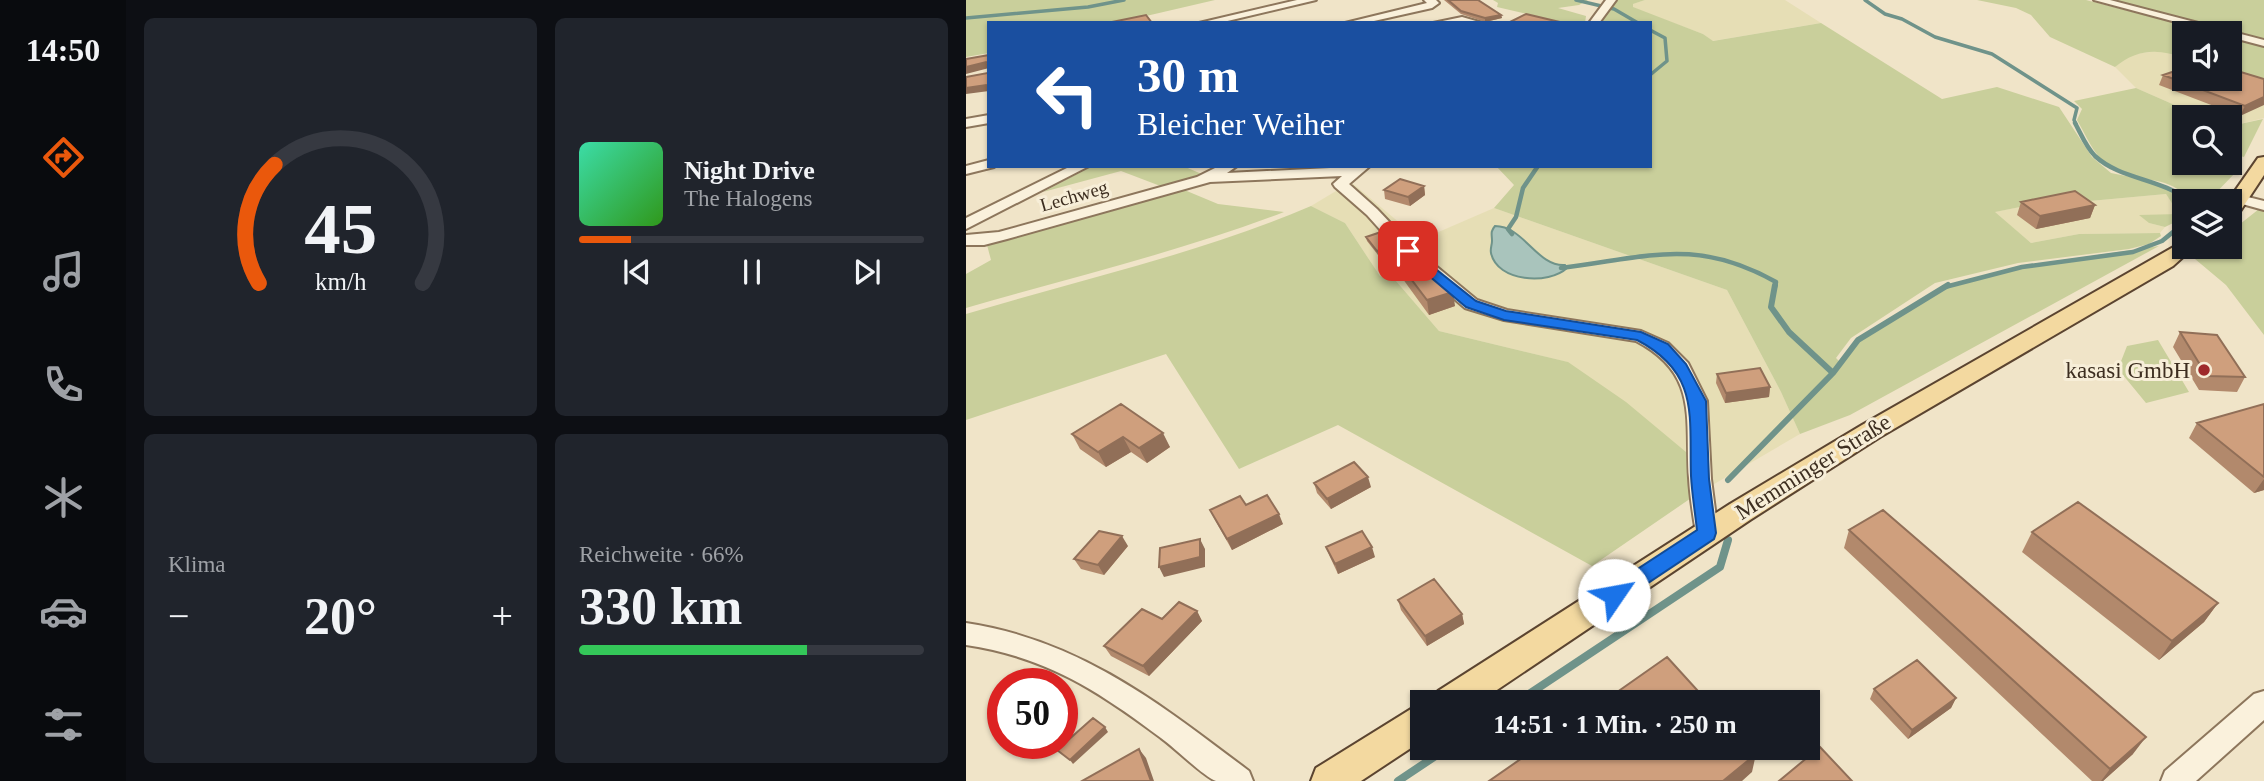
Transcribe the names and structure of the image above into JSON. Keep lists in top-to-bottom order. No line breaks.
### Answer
{"streets":{"main road":["Memminger Straße"],"street":["Lechweg"]},"places":["kasasi GmbH"],"page":{"tabs":"14:50","turn":["30 m","Bleicher Weiher"],"song":["Night Drive","The Halogens"],"tile":["Klima",["Reichweite · 66%","330 km"]],"heat":["−","20°","+"],"limit":"50","trip":"14:51 · 1 Min. · 250 m","gauge":["45","km/h"]}}
